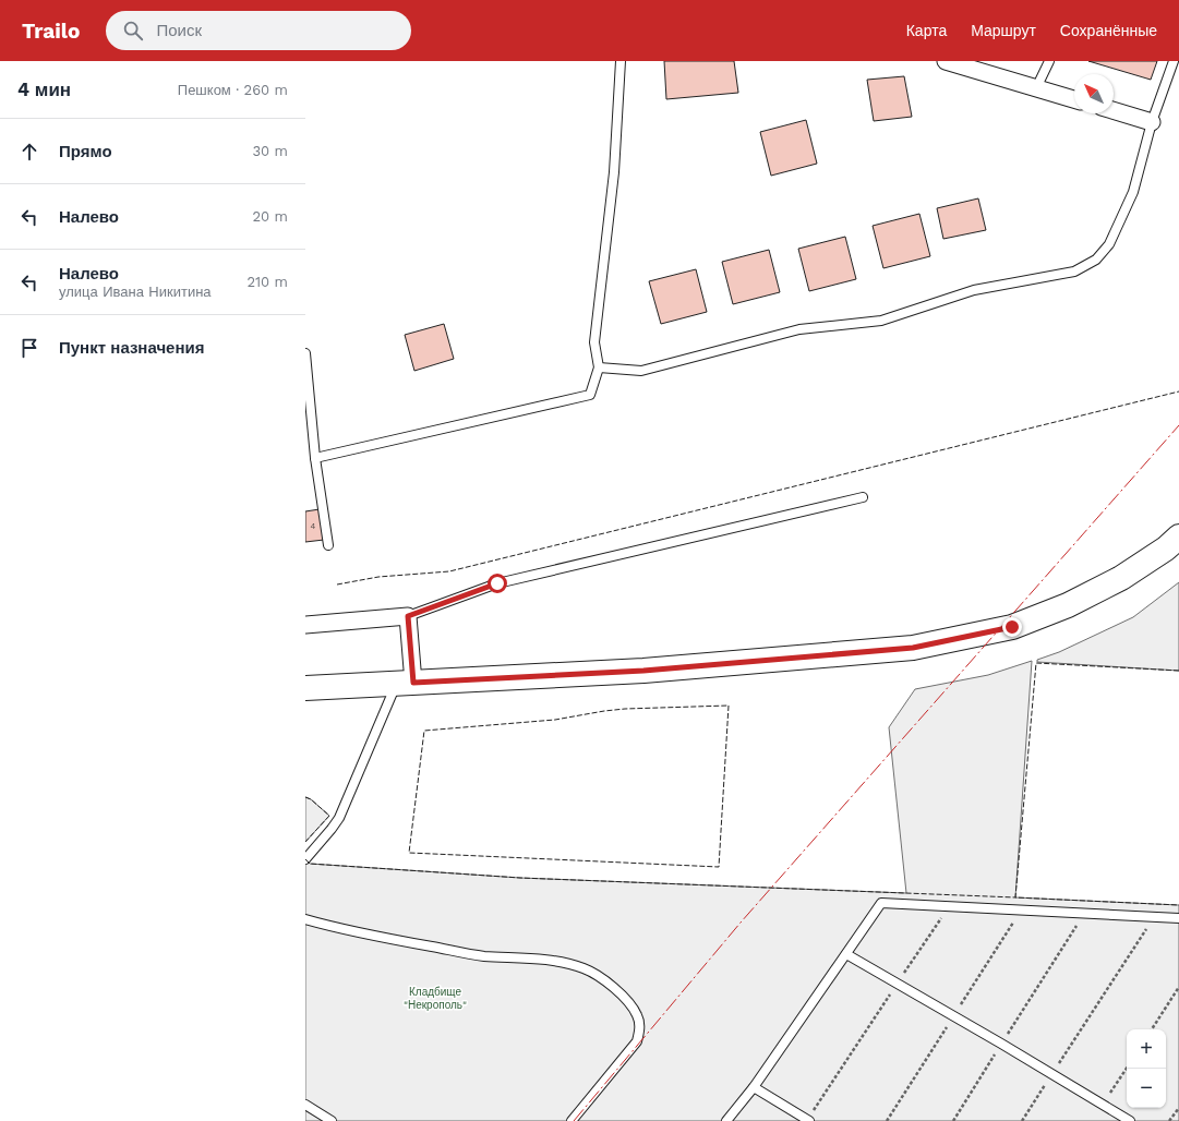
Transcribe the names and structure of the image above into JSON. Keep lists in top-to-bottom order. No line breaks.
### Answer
{"parks":["Кладбище \"Некрополь\""],"house_numbers":["4"],"north":"top left","page":{"header":"Trailo","search":"Поиск","nav":["Карта","Маршрут","Сохранённые"],"heading":["4 мин","Пешком · 260 m"],"list":[["Прямо","30 m"],["Налево","20 m"],["Налево","улица Ивана Никитина","210 m"],"Пункт назначения"],"map_buttons":["+","−"]}}
